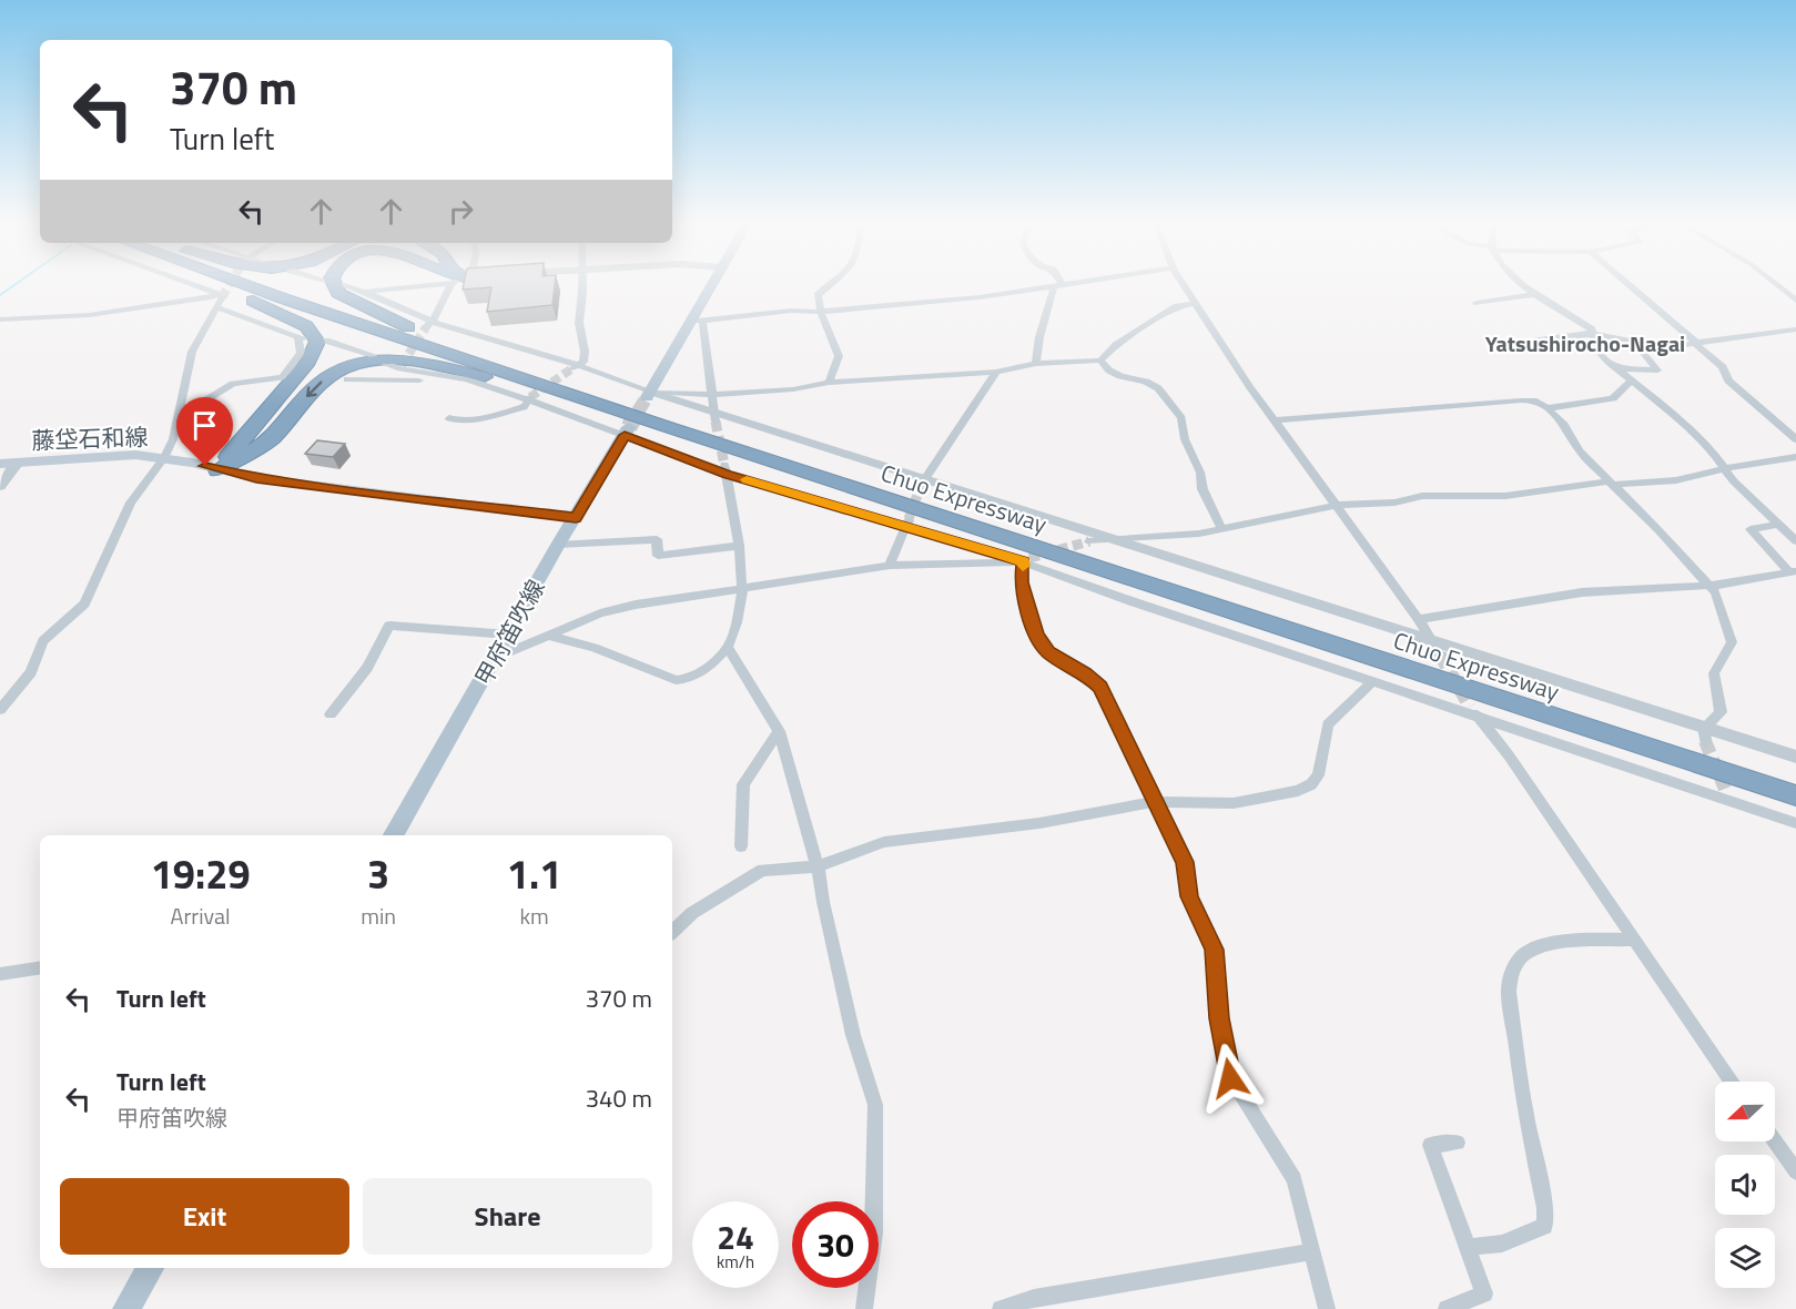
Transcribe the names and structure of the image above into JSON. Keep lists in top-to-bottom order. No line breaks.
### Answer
{"streets":{"highway":["Chuo Expressway"],"main road":["藤垈石和線","甲府笛吹線"]},"crossings":[["藤垈石和線","甲府笛吹線"]],"districts":["Yatsushirocho-Nagai"],"north":"left","page":{"turn":["370 m","Turn left"],"eta":["19:29","Arrival","3","min","1.1","km"],"list":[{"name":"Turn left","value":"370 m"},{"name":"Turn left","note":"甲府笛吹線","value":"340 m"}],"buttons":["Exit","Share"],"speed":"24 km/h","limit":"30"}}
